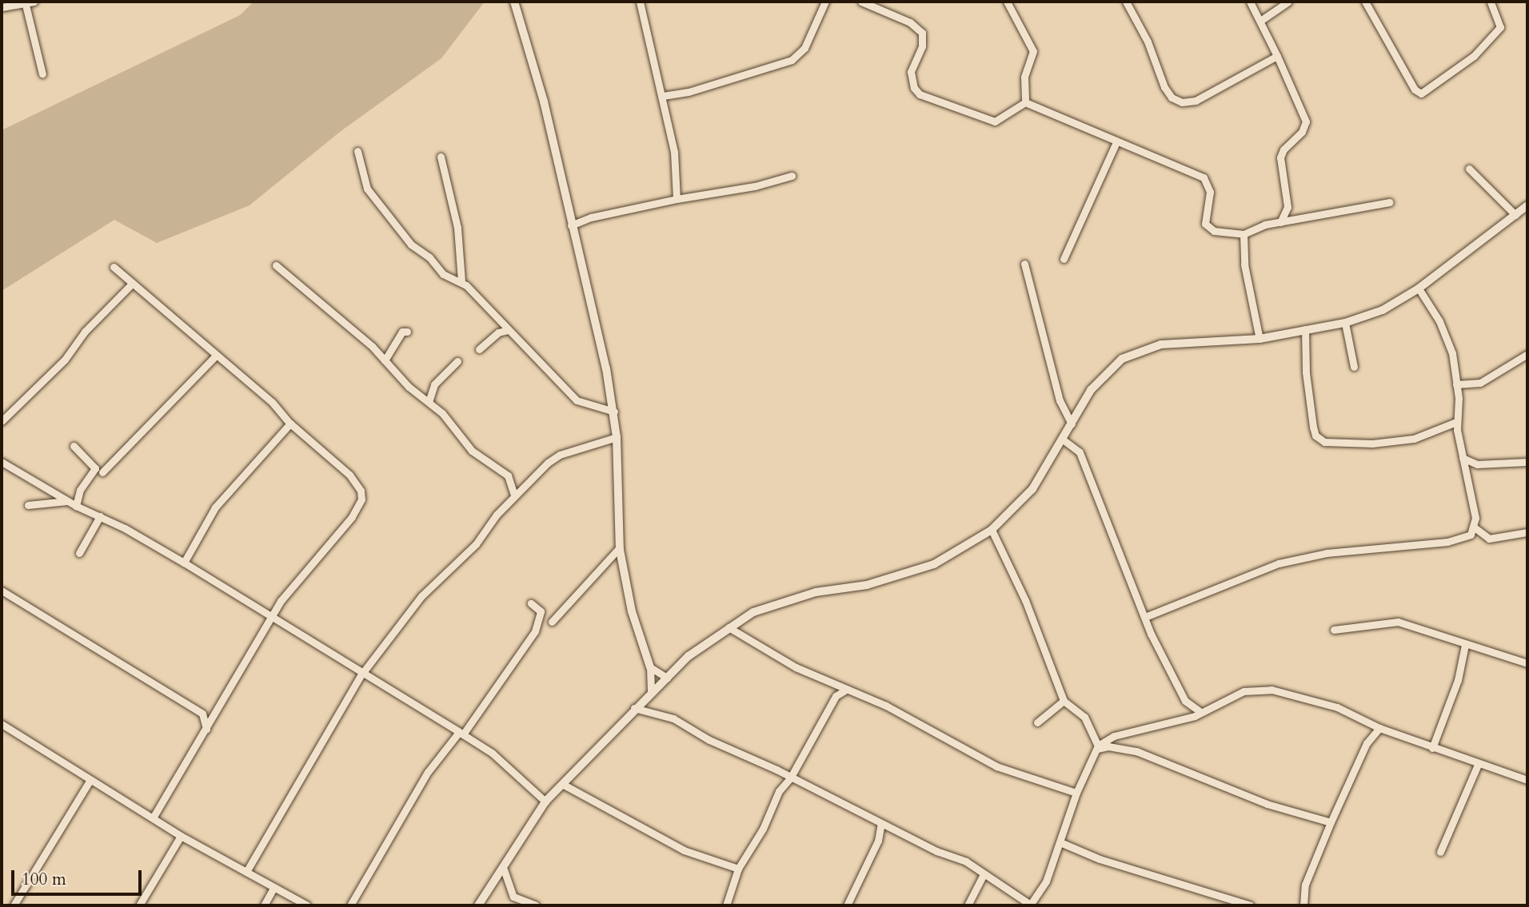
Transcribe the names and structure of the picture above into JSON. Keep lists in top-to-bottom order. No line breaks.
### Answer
{"scale_bar":"100 m"}
